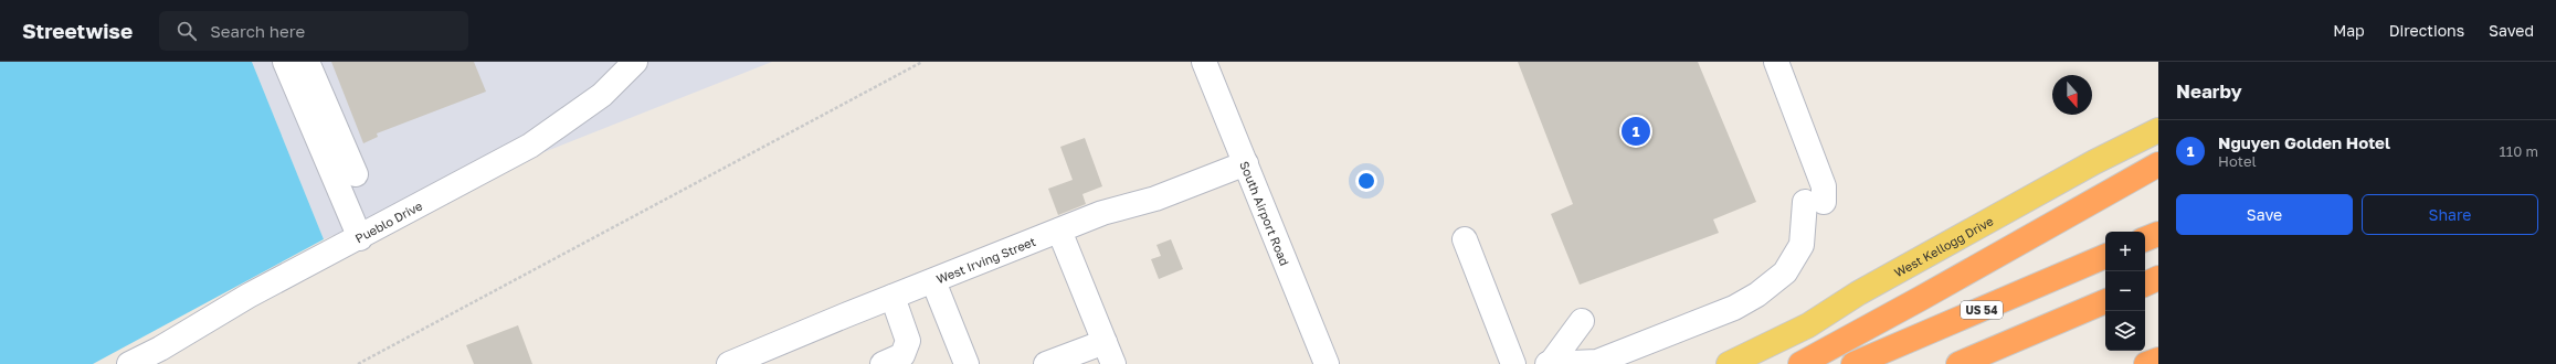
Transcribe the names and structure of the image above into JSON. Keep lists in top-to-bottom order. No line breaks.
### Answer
{"streets":{"highway":["US 54"],"main road":["West Kellogg Drive"],"street":["South Airport Road","Pueblo Drive","West Irving Street"]},"crossings":[["South Airport Road","West Irving Street"]],"north":"bottom","page":{"header":"Streetwise","search":"Search here","nav":["Map","Directions","Saved"],"heading":"Nearby","pins":"1","list":[{"mark":"1","name":"Nguyen Golden Hotel","note":"Hotel","value":"110 m"}],"buttons":["Save","Share"],"map_buttons":["+","−"]}}
